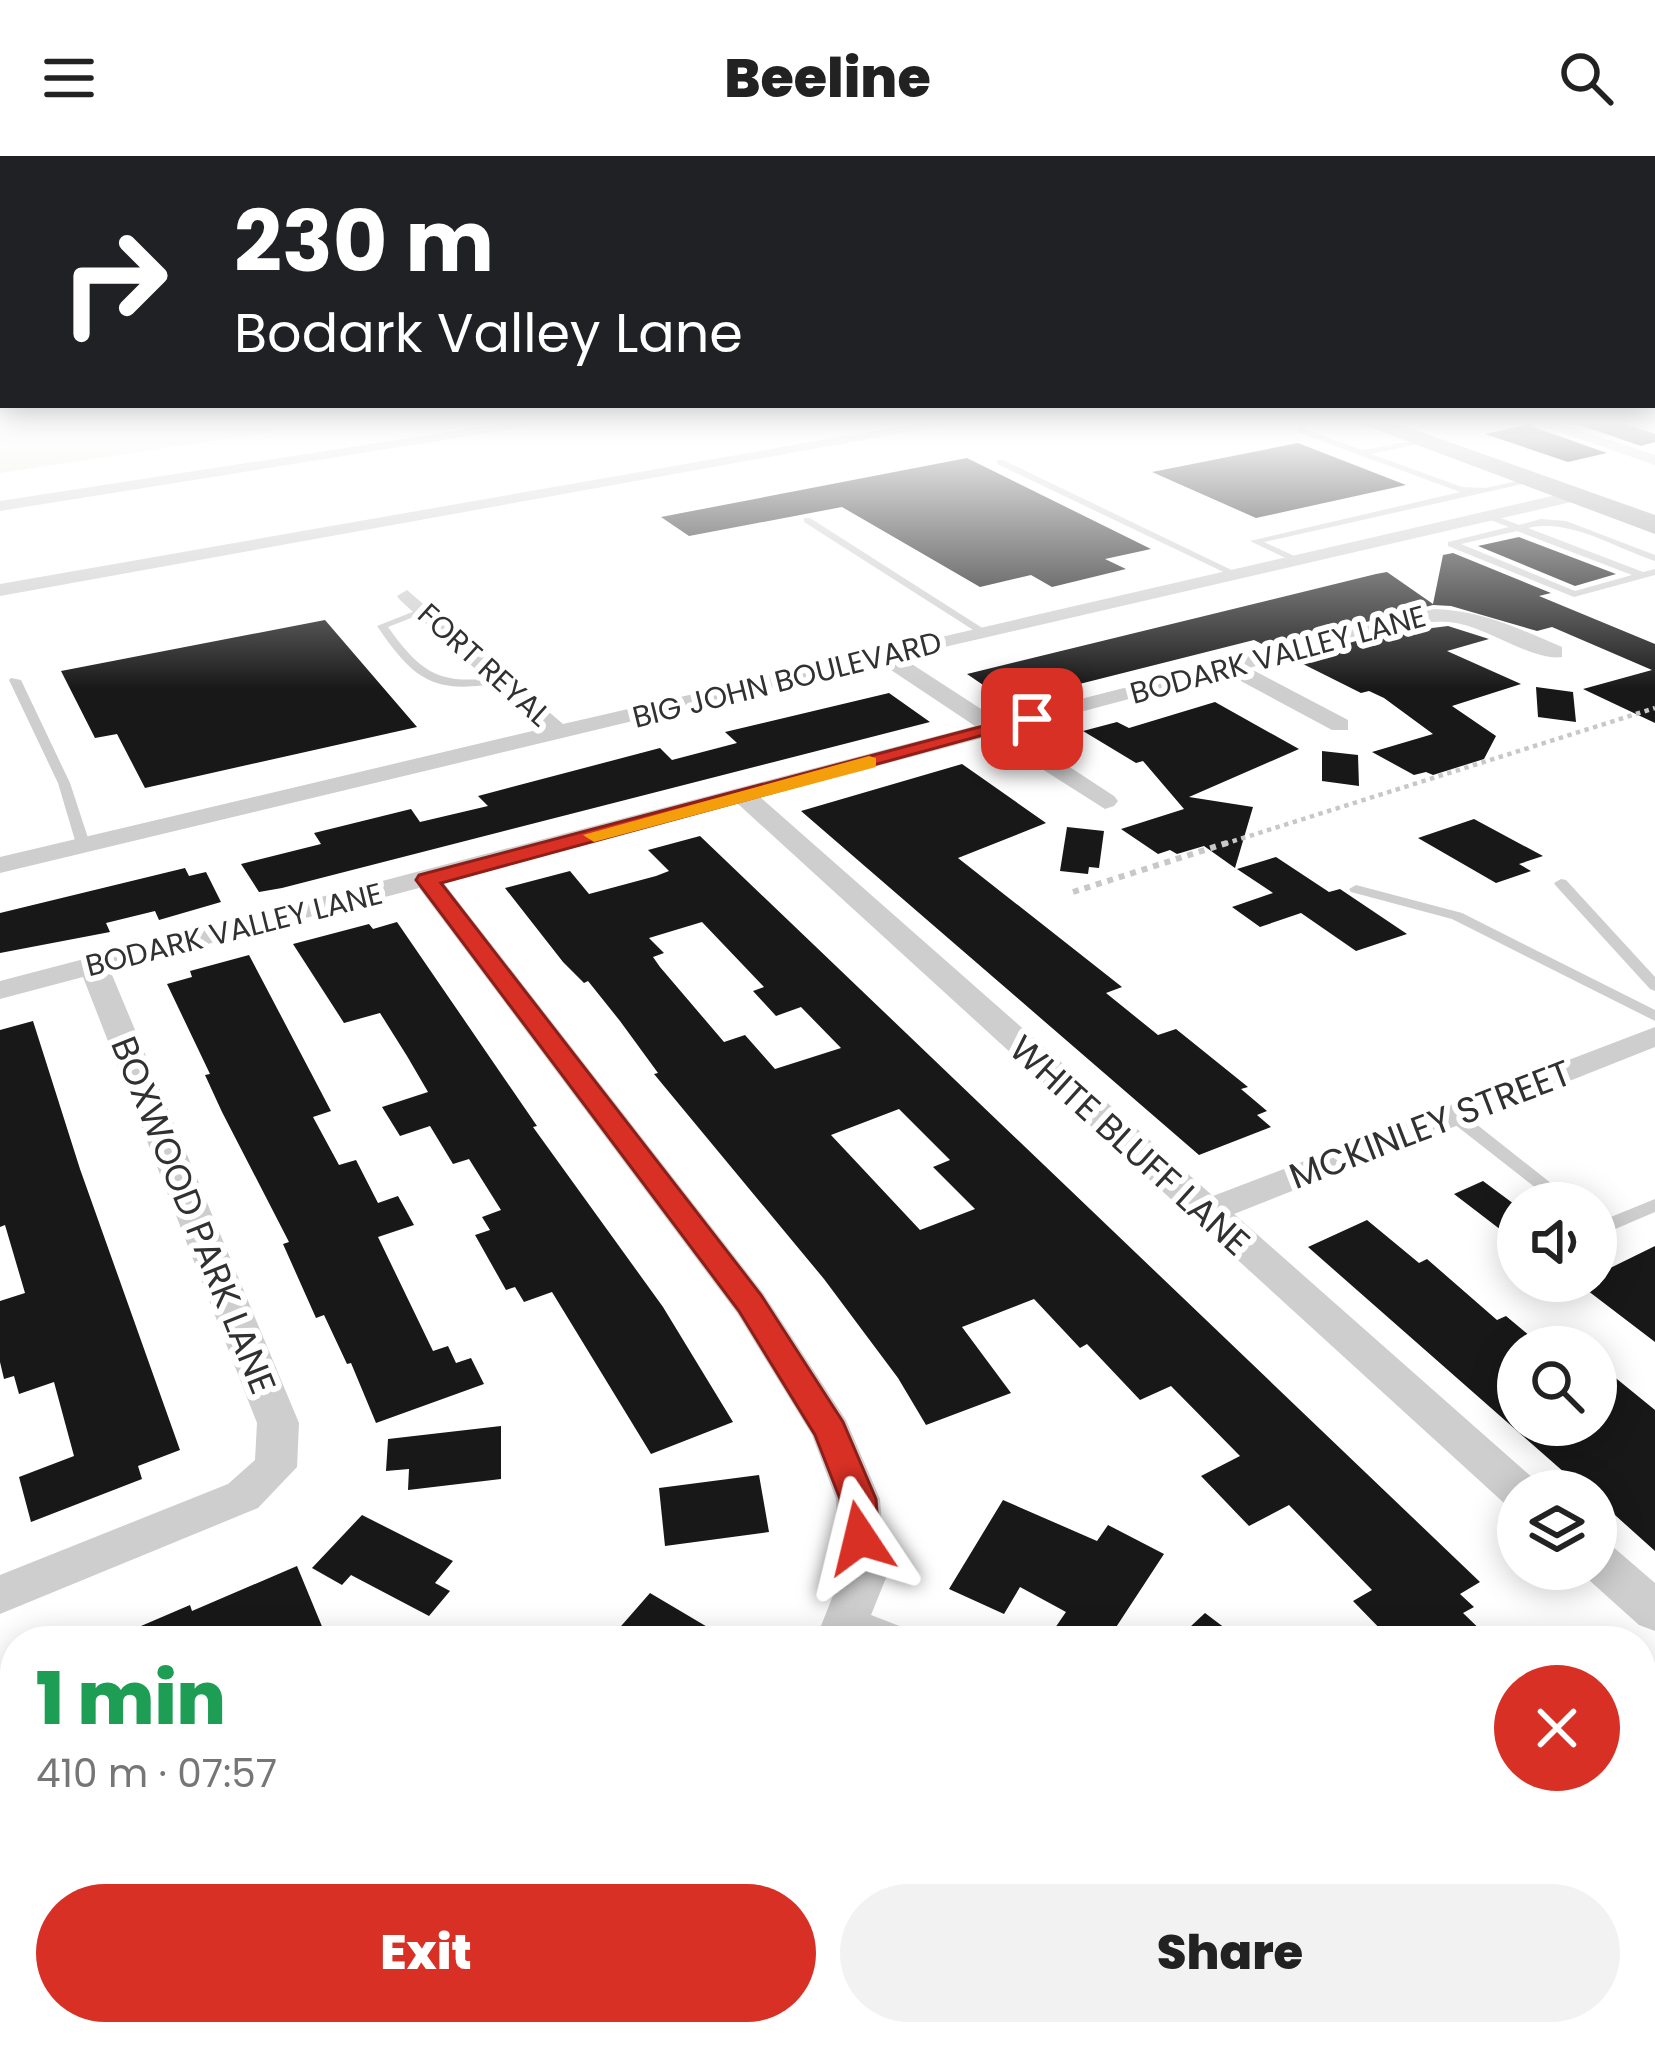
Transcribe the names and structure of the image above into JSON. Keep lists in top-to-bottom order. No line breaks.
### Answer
{"streets":{"street":["BODARK VALLEY LANE","FORT REYAL","BIG JOHN BOULEVARD","MCKINLEY STREET","WHITE BLUFF LANE","BOXWOOD PARK LANE"]},"crossings":[["BODARK VALLEY LANE","WHITE BLUFF LANE"],["BODARK VALLEY LANE","BOXWOOD PARK LANE"],["FORT REYAL","BIG JOHN BOULEVARD"],["MCKINLEY STREET","WHITE BLUFF LANE"]],"page":{"header":"Beeline","turn":["230 m","Bodark Valley Lane"],"heading":["1 min","410 m · 07:57"],"buttons":["Exit","Share"]}}
